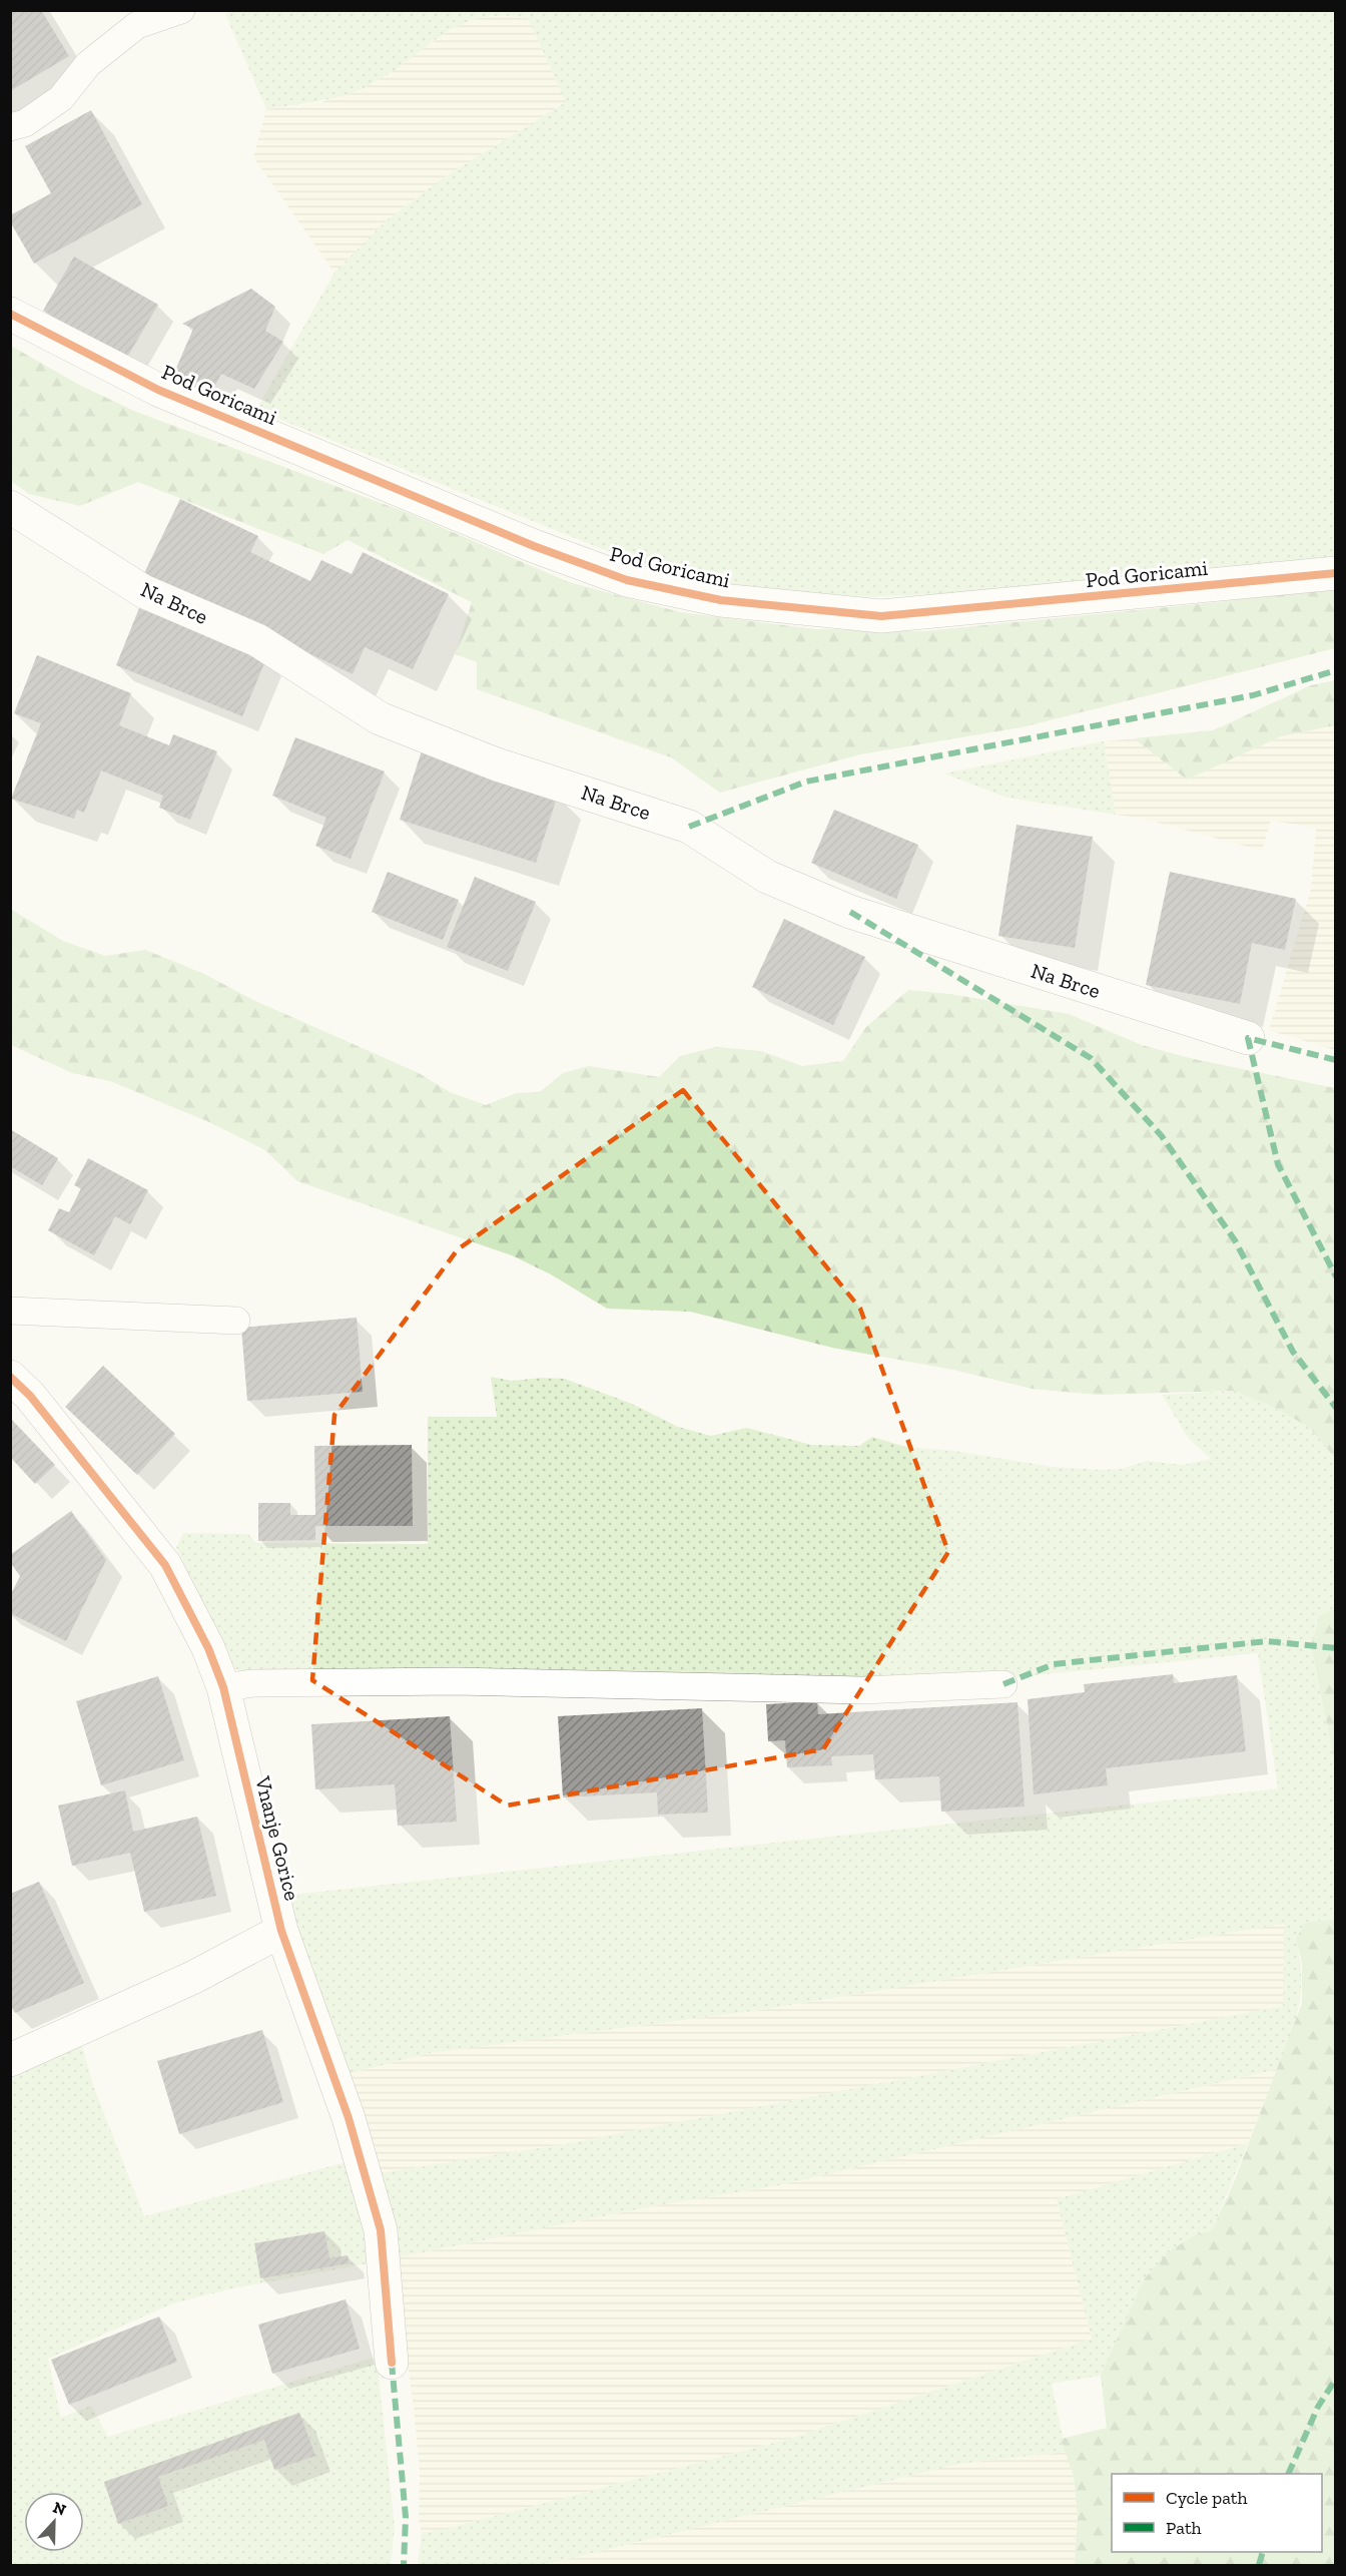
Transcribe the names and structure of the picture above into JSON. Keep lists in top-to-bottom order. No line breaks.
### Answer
{"streets":{"street":["Pod Goricami","Na Brce","Vnanje Gorice"]},"legend":["Cycle path","Path"],"north":"top"}
